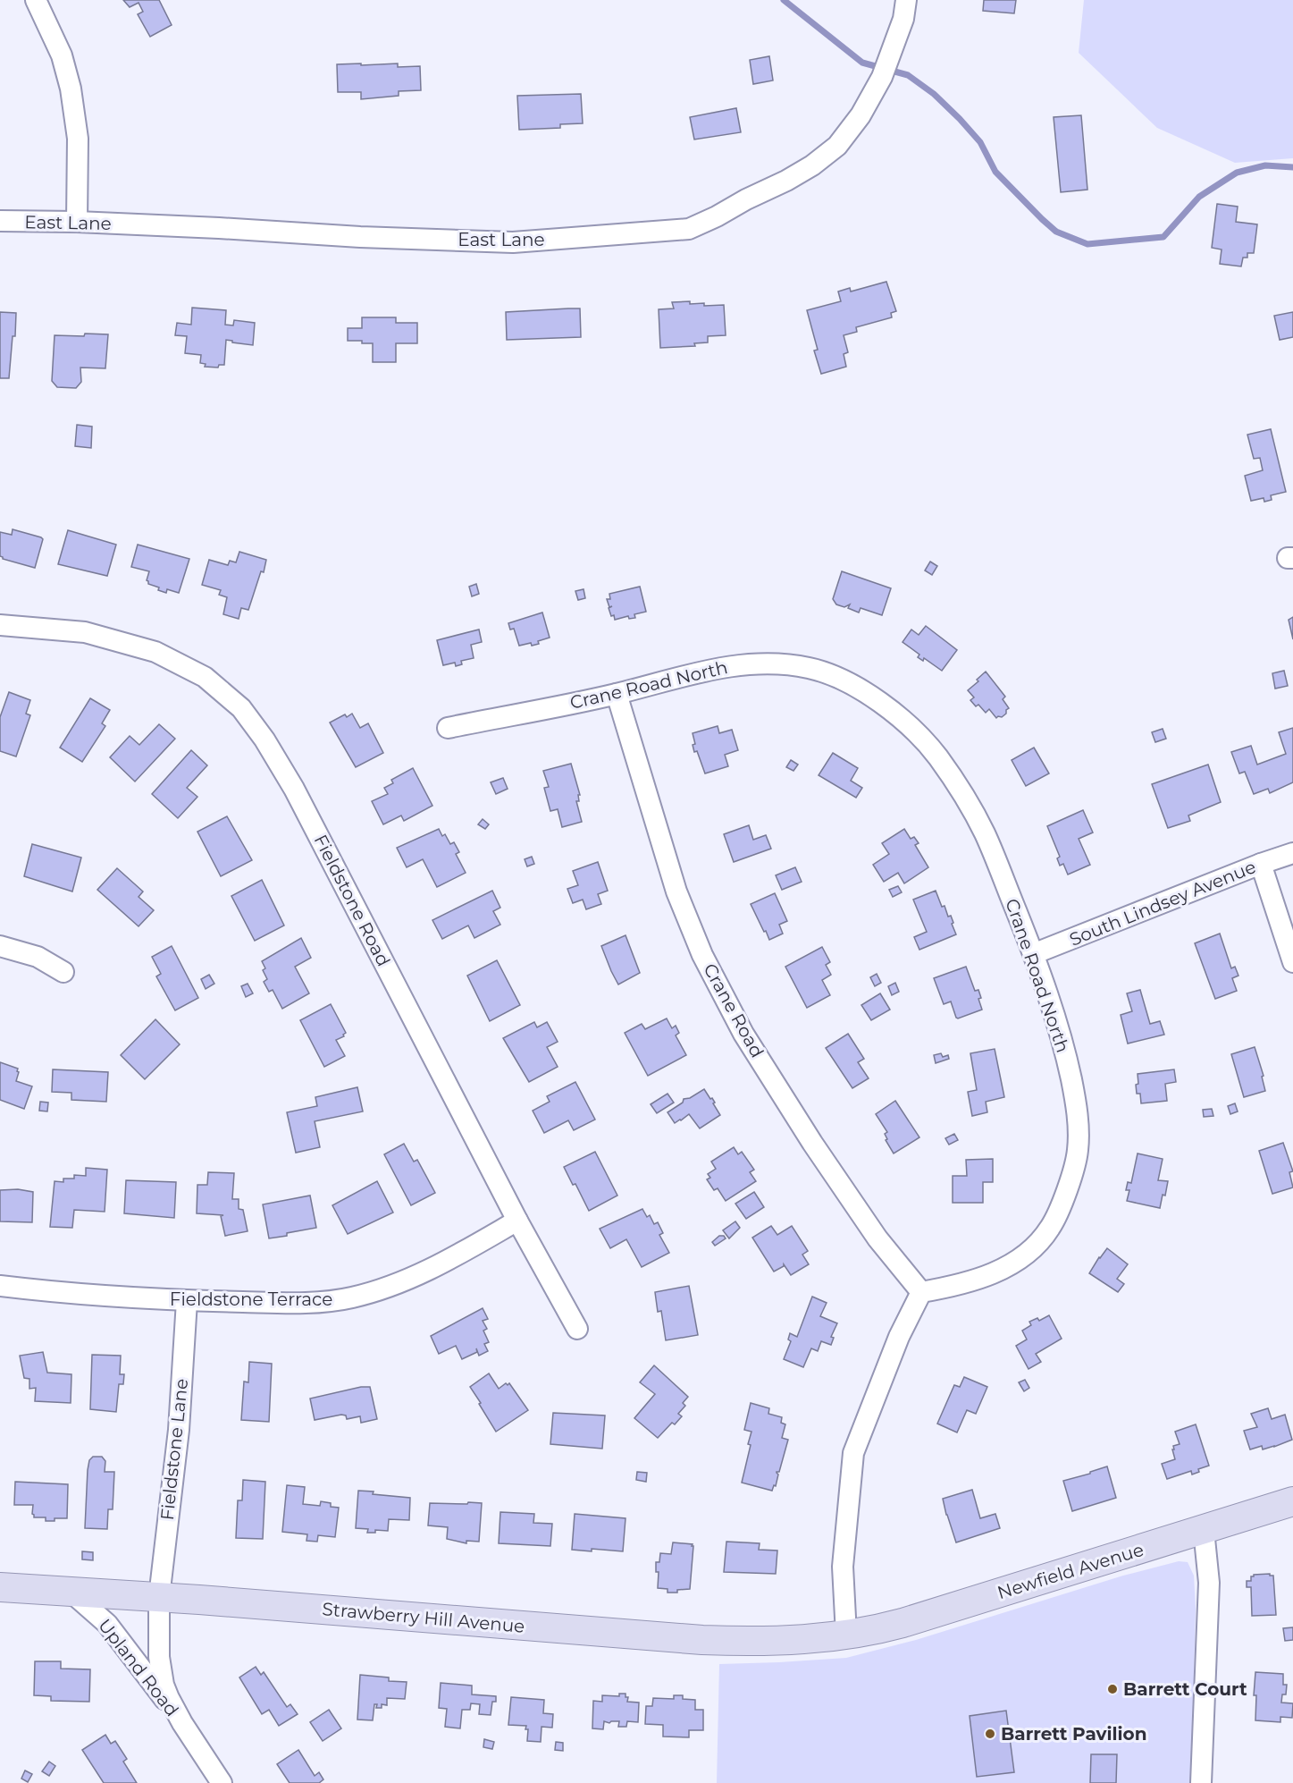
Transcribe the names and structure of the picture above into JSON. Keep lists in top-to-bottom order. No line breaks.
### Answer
{"streets":{"main road":["Newfield Avenue","Strawberry Hill Avenue"],"street":["East Lane","Crane Road North","Fieldstone Road","South Lindsey Avenue","Crane Road","Fieldstone Terrace","Fieldstone Lane","Upland Road"]},"crossings":[["Crane Road North","South Lindsey Avenue"],["Crane Road North","Crane Road"],["Fieldstone Road","Fieldstone Terrace"],["Fieldstone Terrace","Fieldstone Lane"],["Fieldstone Lane","Strawberry Hill Avenue"],["Fieldstone Lane","Upland Road"],["Newfield Avenue","Strawberry Hill Avenue"],["Strawberry Hill Avenue","Upland Road"]],"places":["Barrett Court","Barrett Pavilion"]}
